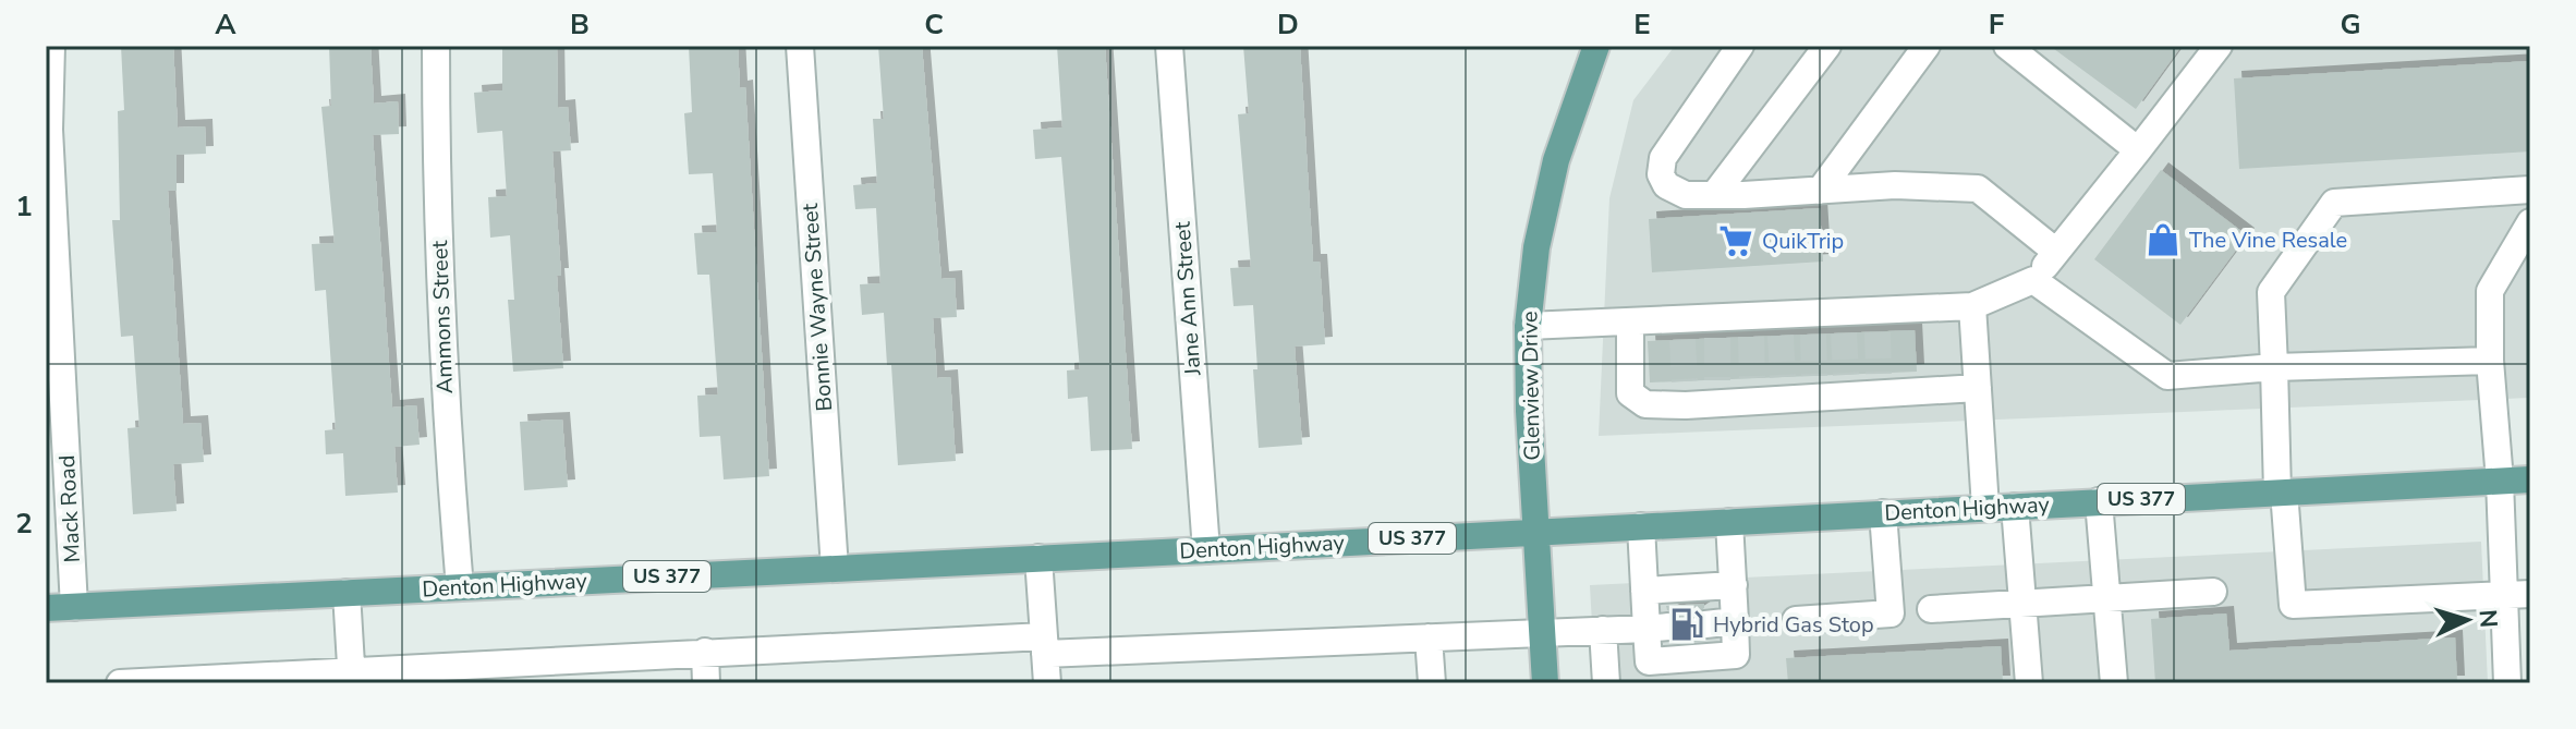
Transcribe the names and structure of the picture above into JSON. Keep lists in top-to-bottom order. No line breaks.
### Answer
{"streets":{"main road":["Glenview Drive","US 377","Denton Highway"],"street":["Jane Ann Street","Bonnie Wayne Street","Ammons Street","Mack Road"]},"crossings":[["Jane Ann Street","Denton Highway"],["Bonnie Wayne Street","Denton Highway"],["Ammons Street","Denton Highway"],["Glenview Drive","Denton Highway"],["Mack Road","Denton Highway"]],"places":{"shop":["The Vine Resale"],"supermarket":["QuikTrip"],"fuel station":["Hybrid Gas Stop"]},"north":"right","grid":{"columns":["A","B","C","D","E","F","G"],"rows":["1","2"]}}
